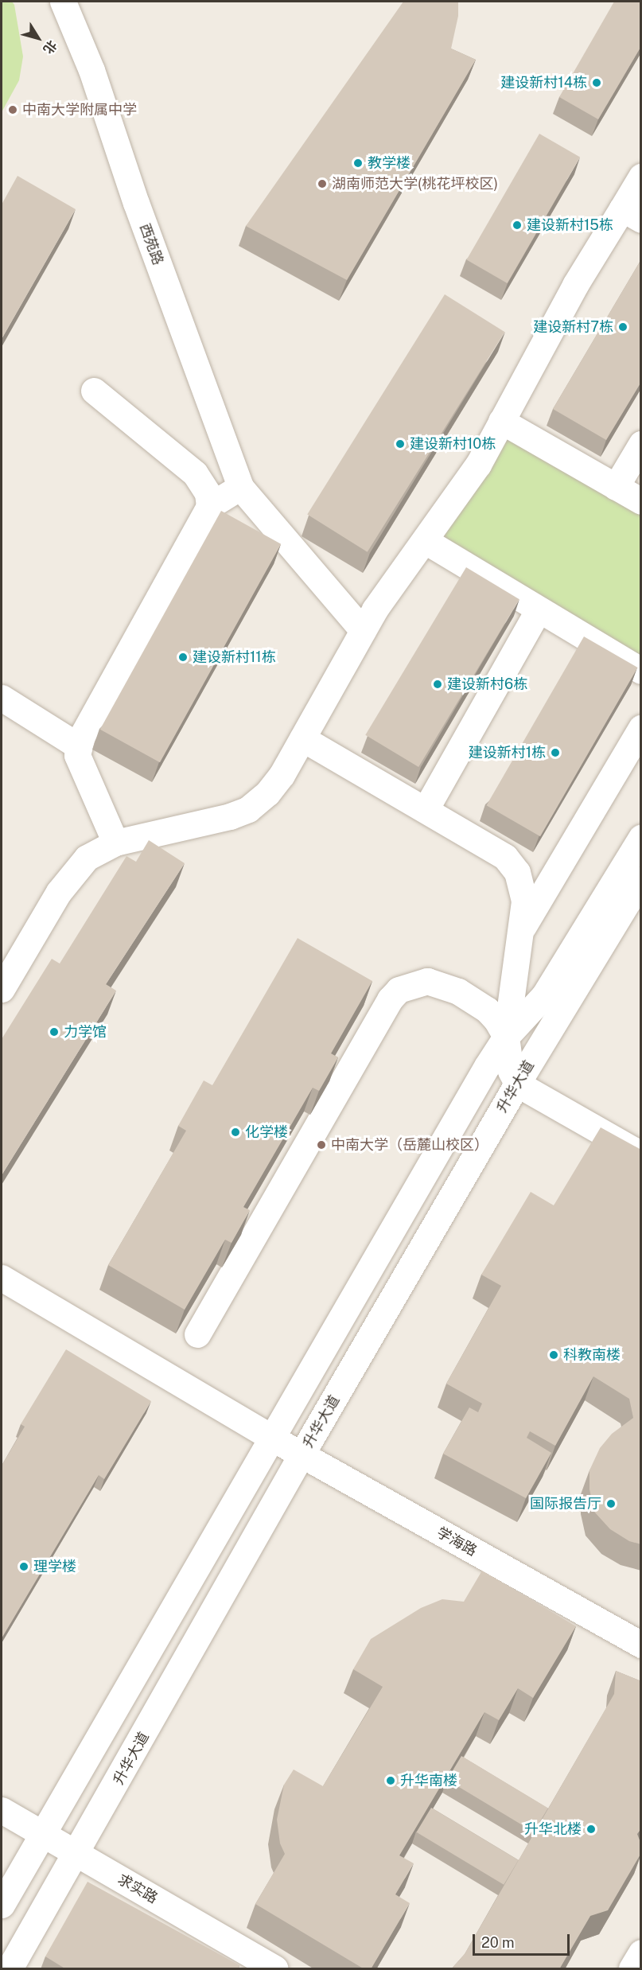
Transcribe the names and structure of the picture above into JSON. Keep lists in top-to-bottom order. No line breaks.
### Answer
{"streets":{"street":["西苑路","升华大道","学海路","求实路"]},"crossings":[["升华大道","学海路"],["升华大道","求实路"]],"places":["建设新村14栋","中南大学附属中学","教学楼","湖南师范大学(桃花坪校区)","建设新村15栋","建设新村7栋","建设新村10栋","建设新村11栋","建设新村6栋","建设新村1栋","力学馆","化学楼","中南大学（岳麓山校区）","科教南楼","国际报告厅","理学楼","升华南楼","升华北楼"],"scale_bar":"20 m","north":"bottom right"}
